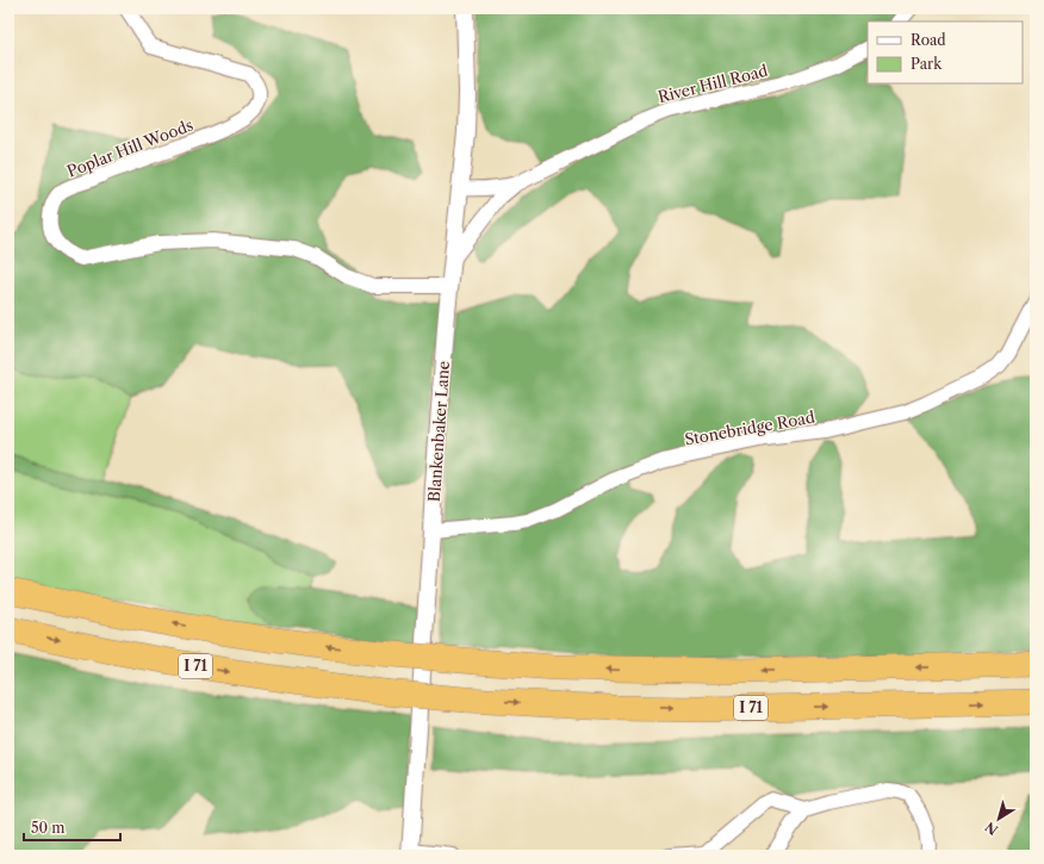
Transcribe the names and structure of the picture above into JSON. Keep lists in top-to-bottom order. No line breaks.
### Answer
{"streets":{"highway":["I 71"],"street":["River Hill Road","Poplar Hill Woods","Stonebridge Road","Blankenbaker Lane"]},"crossings":[["River Hill Road","Blankenbaker Lane"],["Poplar Hill Woods","Blankenbaker Lane"],["Stonebridge Road","Blankenbaker Lane"]],"legend":["Road","Park"],"scale_bar":"50 m","north":"bottom left"}
